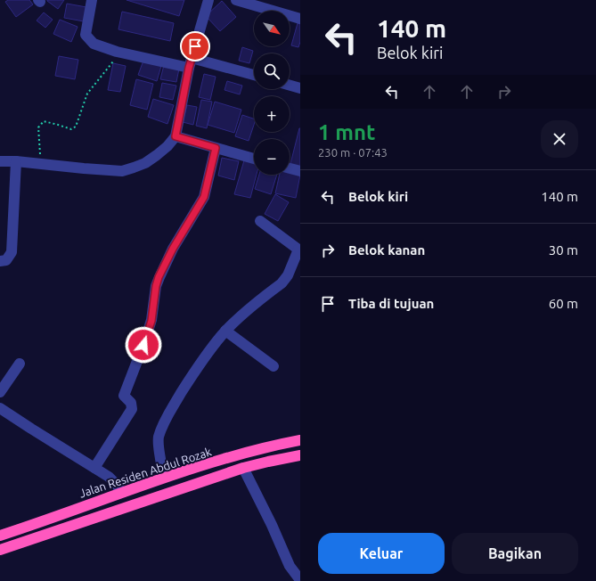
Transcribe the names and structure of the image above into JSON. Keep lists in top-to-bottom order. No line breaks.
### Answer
{"streets":{"highway":["Jalan Residen Abdul Rozak"]},"north":"bottom right","page":{"turn":["140 m","Belok kiri"],"map_buttons":["+","−"],"heading":["1 mnt","230 m · 07:43"],"list":[{"name":"Belok kiri","value":"140 m"},{"name":"Belok kanan","value":"30 m"},{"name":"Tiba di tujuan","value":"60 m"}],"buttons":["Keluar","Bagikan"]}}
